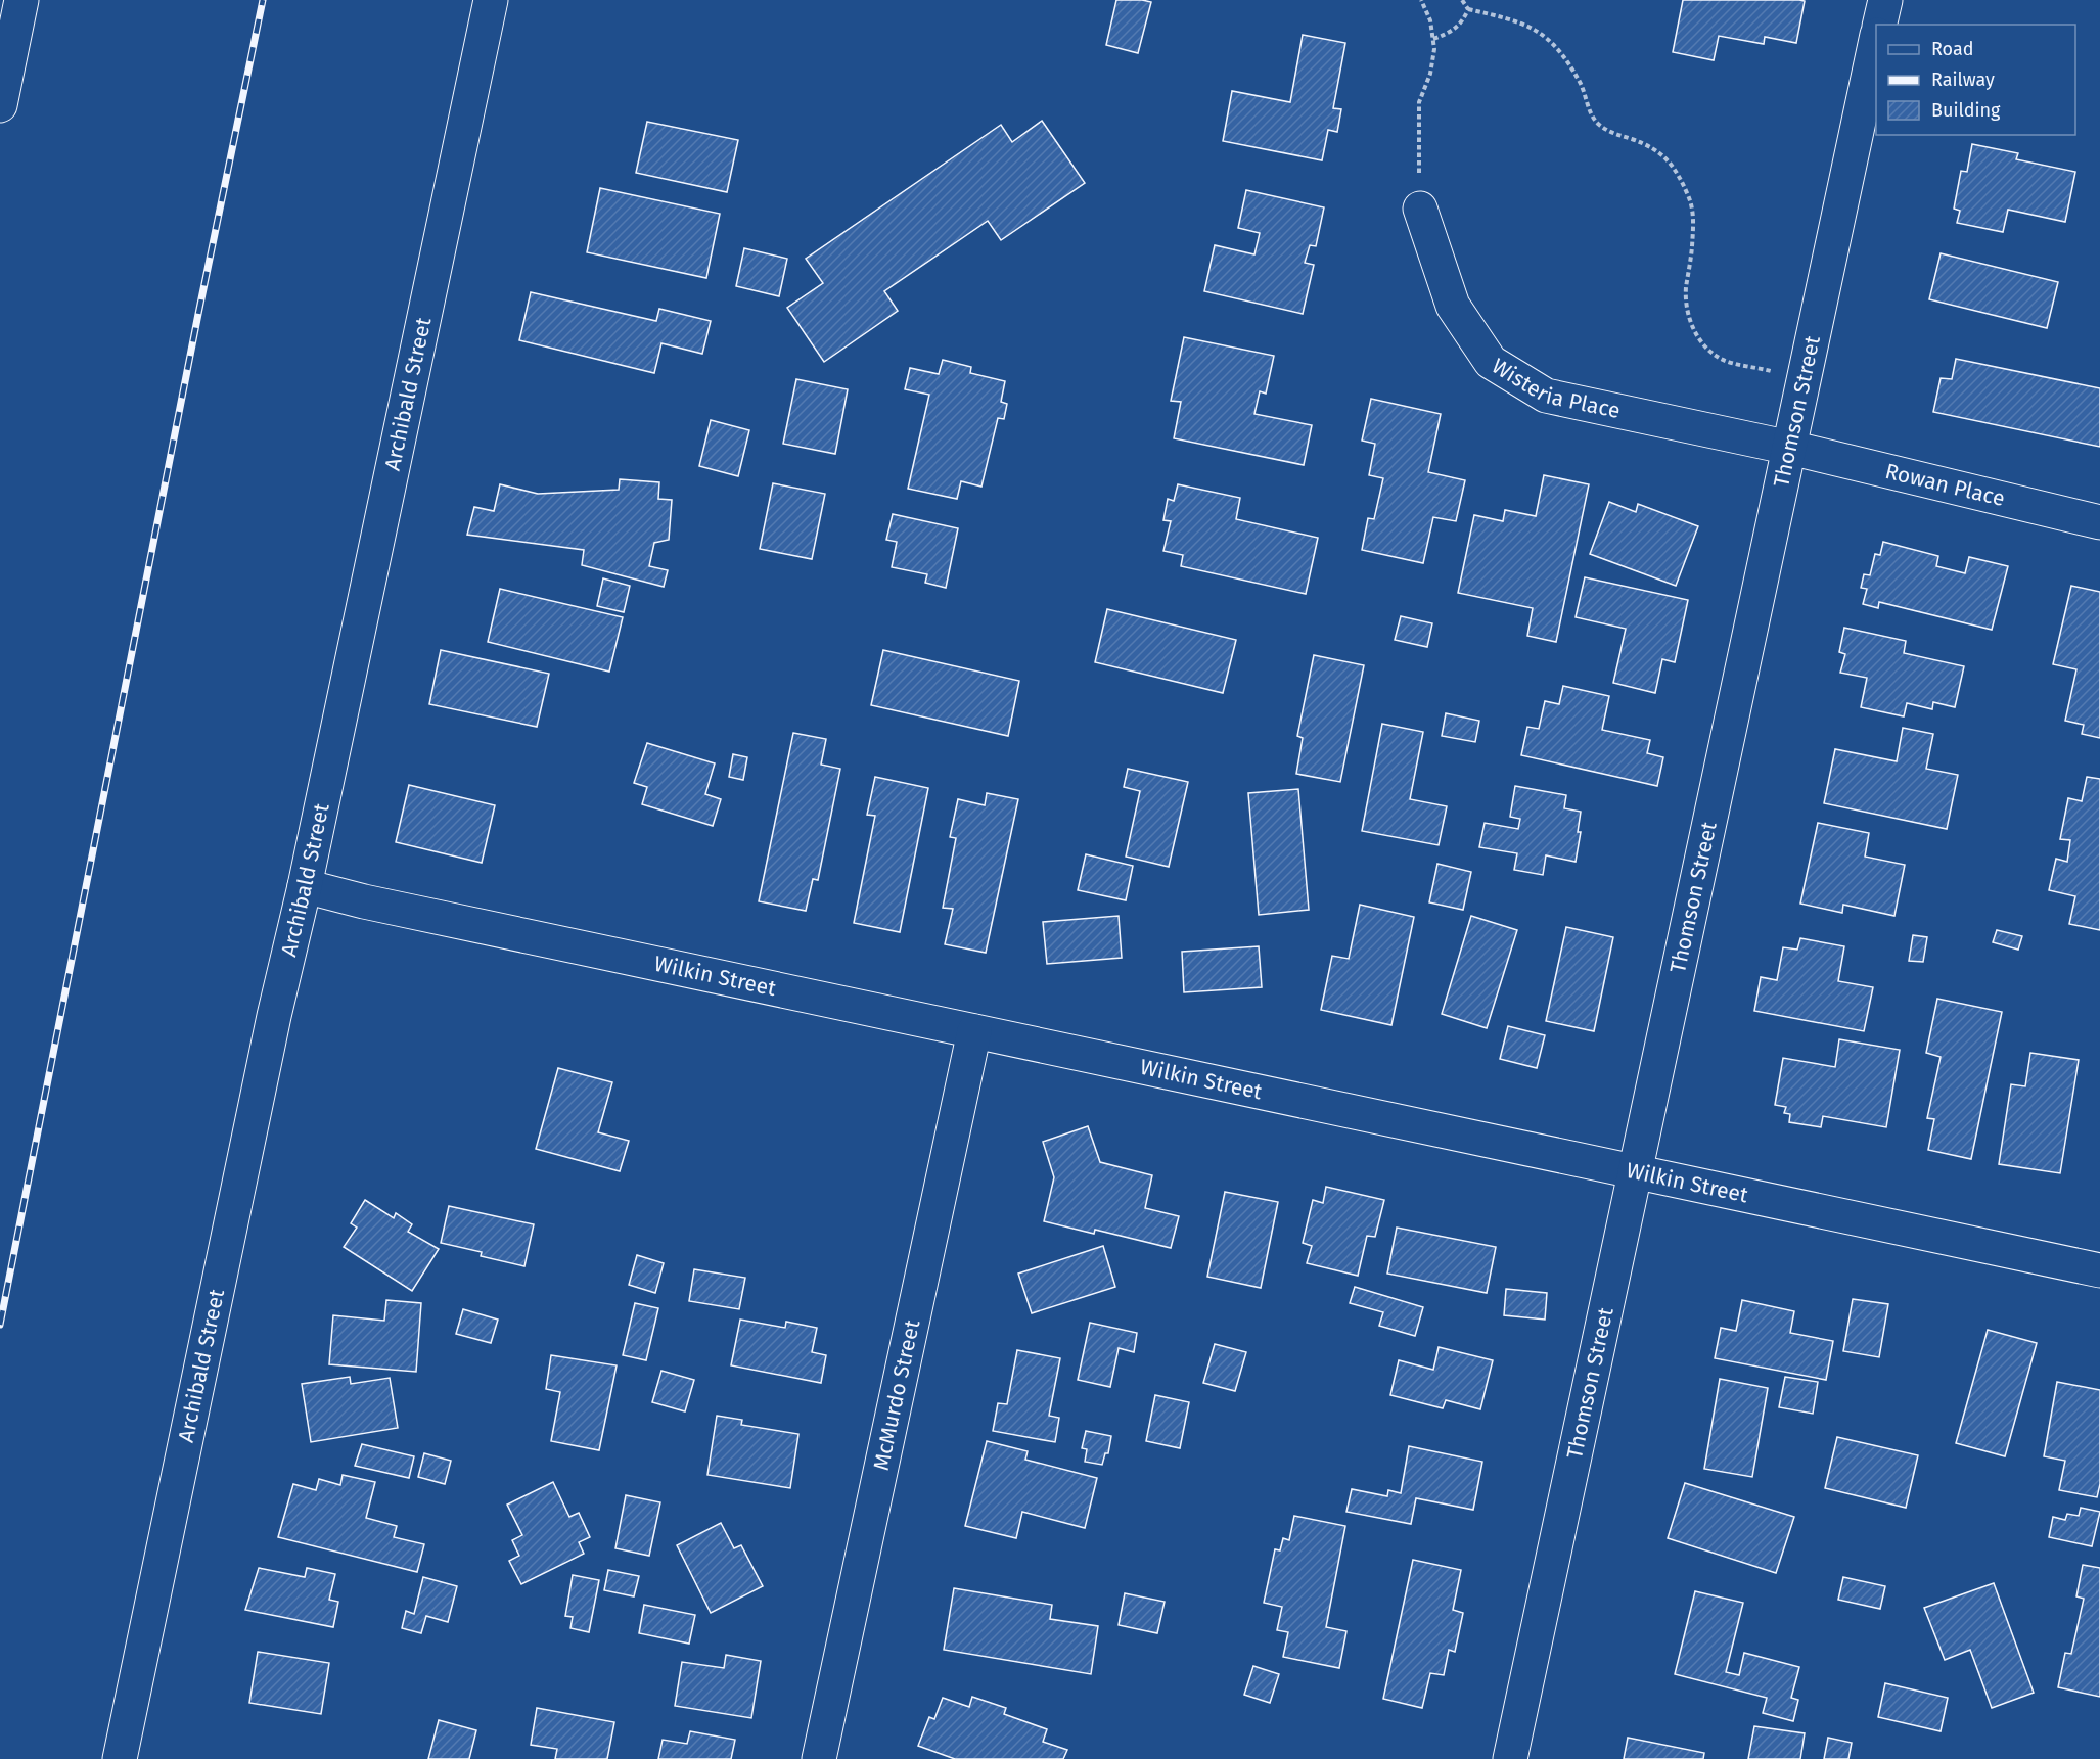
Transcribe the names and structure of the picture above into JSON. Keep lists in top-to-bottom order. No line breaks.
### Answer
{"streets":{"main road":["Wisteria Place","Archibald Street","Thomson Street","Rowan Place","Wilkin Street","McMurdo Street"]},"crossings":[["Wisteria Place","Thomson Street"],["Wisteria Place","Rowan Place"],["Archibald Street","Wilkin Street"],["Thomson Street","Rowan Place"],["Thomson Street","Wilkin Street"],["Wilkin Street","McMurdo Street"]],"legend":["Road","Railway","Building"]}
